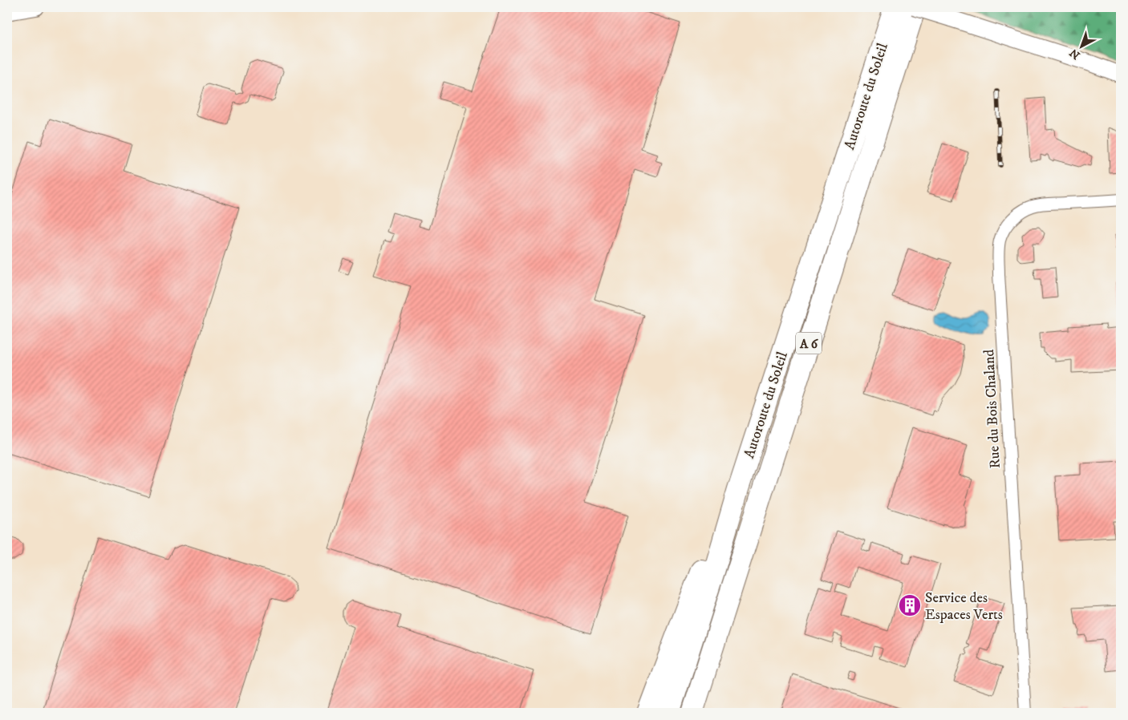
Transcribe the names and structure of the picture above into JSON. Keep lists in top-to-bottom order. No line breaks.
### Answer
{"streets":{"highway":["Autoroute du Soleil","A 6"],"street":["Rue du Bois Chaland"]},"places":{"building":["Service des Espaces Verts"]},"north":"bottom left"}
